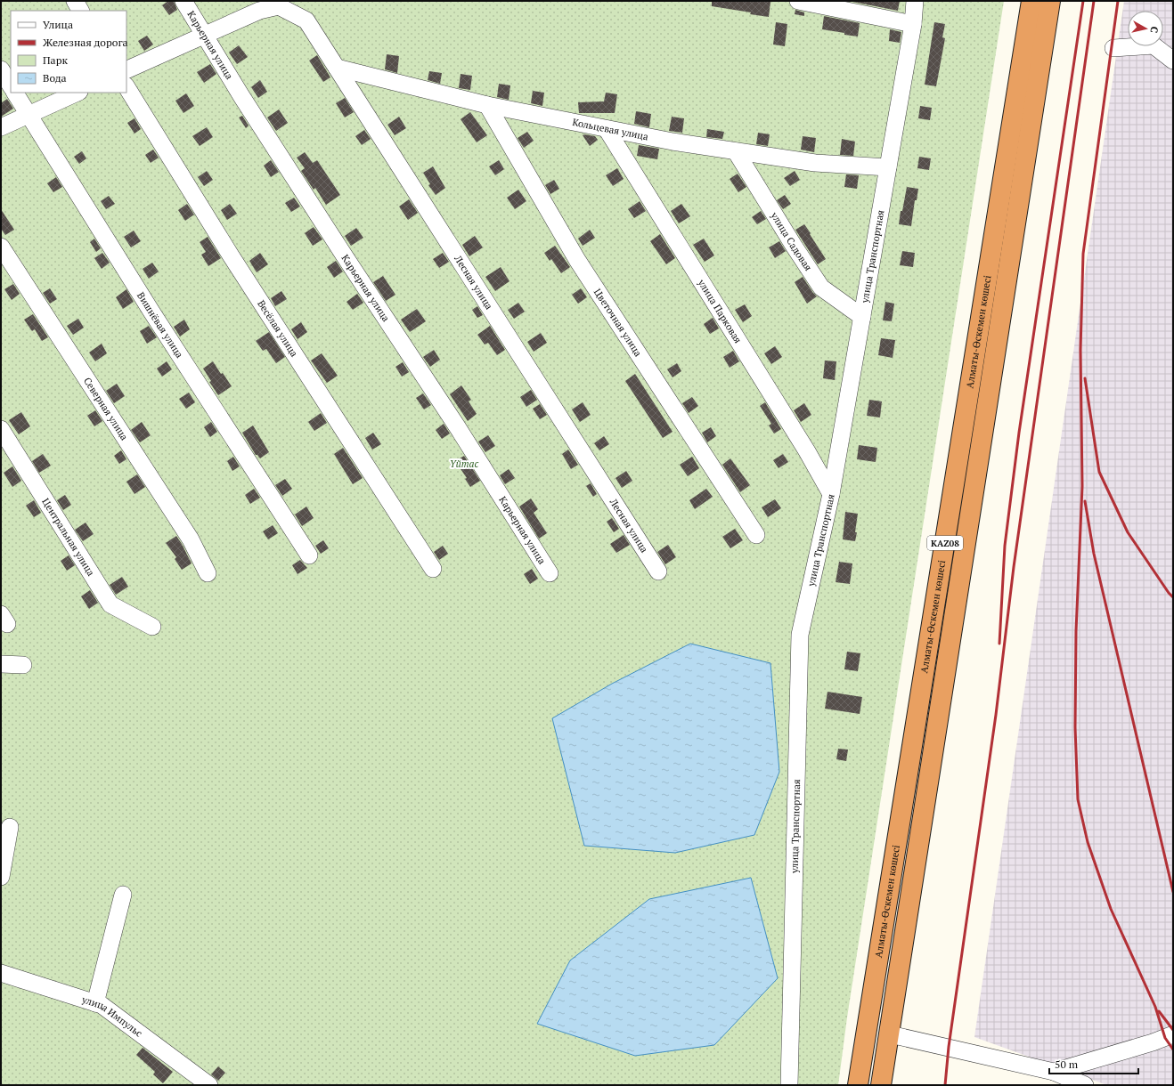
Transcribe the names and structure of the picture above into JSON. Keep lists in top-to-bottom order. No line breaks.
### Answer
{"streets":{"highway":["Алматы-Өскемен көшесі","KAZ08"],"street":["Карьерная улица","Кольцевая улица","улица Садовая","улица Транспортная","Лесная улица","улица Парковая","Цветочная улица","Вишнёвая улица","Весёлая улица","Северная улица","Центральная улица","улица Импульс"]},"crossings":[["Кольцевая улица","улица Садовая"],["Кольцевая улица","улица Транспортная"],["Кольцевая улица","Лесная улица"],["Кольцевая улица","улица Парковая"],["Кольцевая улица","Цветочная улица"],["улица Садовая","улица Транспортная"],["улица Транспортная","улица Парковая"]],"parks":["Үйтас"],"legend":["Улица","Железная дорога","Парк","Вода"],"scale_bar":"50 m","north":"right"}
